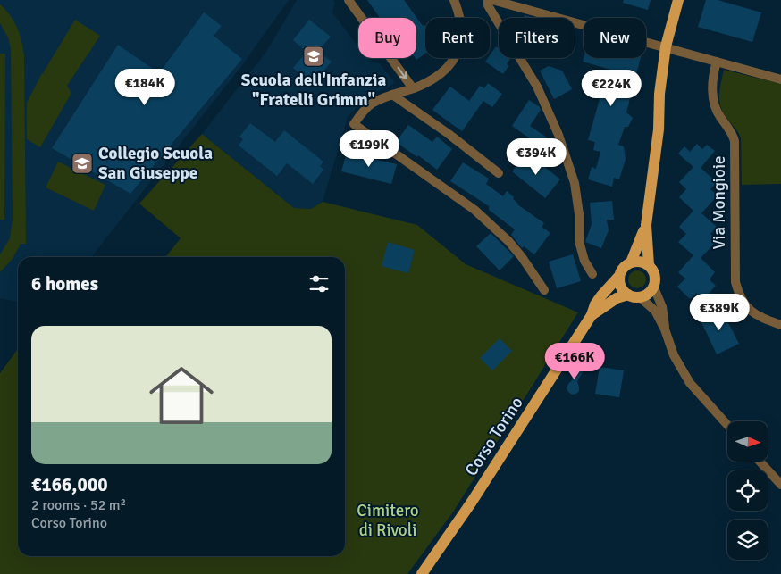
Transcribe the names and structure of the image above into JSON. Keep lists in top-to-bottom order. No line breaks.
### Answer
{"streets":{"main road":["Corso Torino"],"street":["Via Mongioie"]},"parks":["Cimitero di Rivoli"],"places":{"school or university":["Scuola dell'Infanzia \"Fratelli Grimm\"","Collegio Scuola San Giuseppe"]},"north":"right","page":{"chip":["Buy","Rent","Filters","New"],"price":["€184K","€224K","€199K","€394K","€389K","€166K"],"heading":"6 homes","list":[{"name":"€166,000","note":"2 rooms · 52 m² · Corso Torino"}]}}
